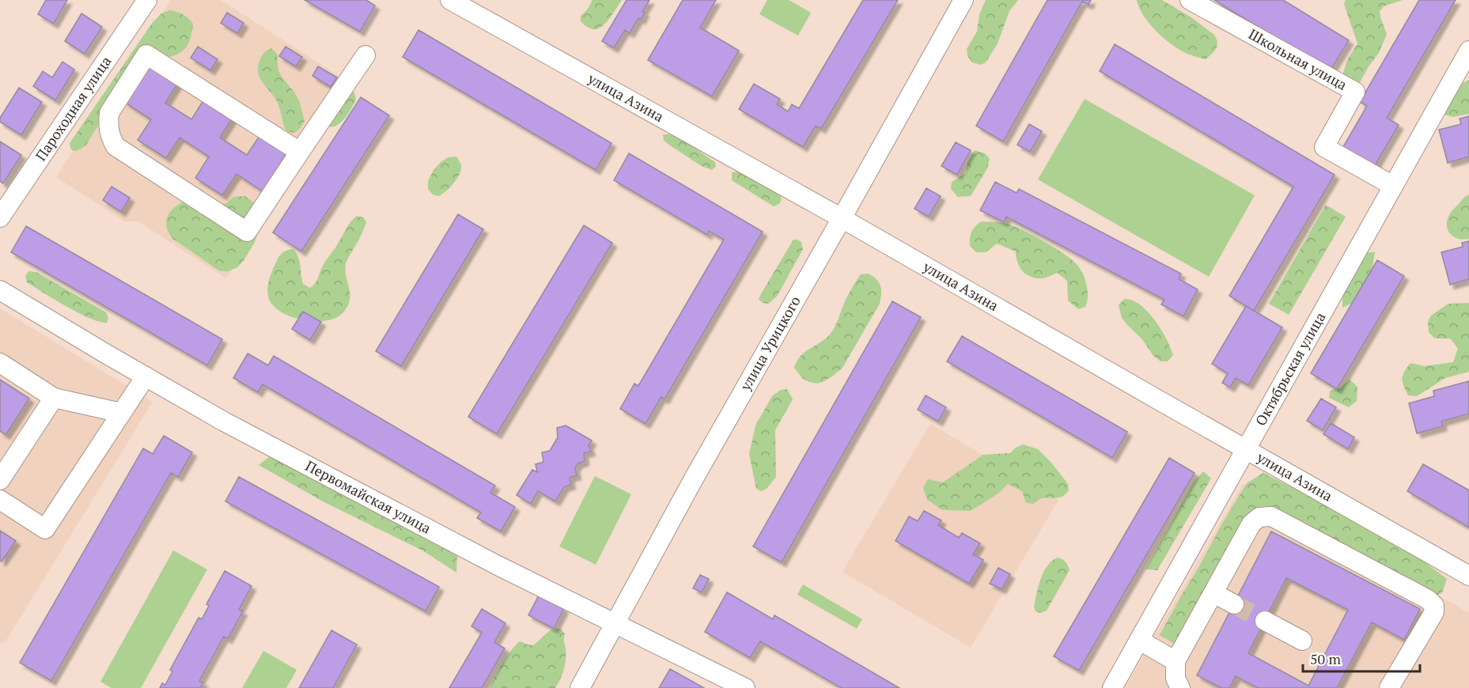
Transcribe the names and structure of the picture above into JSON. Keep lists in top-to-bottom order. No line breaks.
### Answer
{"streets":{"street":["Школьная улица","улица Азина","Пароходная улица","улица Урицкого","Октябрьская улица","Первомайская улица"]},"crossings":[["Школьная улица","Октябрьская улица"],["улица Азина","улица Урицкого"],["улица Азина","Октябрьская улица"],["улица Урицкого","Первомайская улица"]],"scale_bar":"50 m"}
